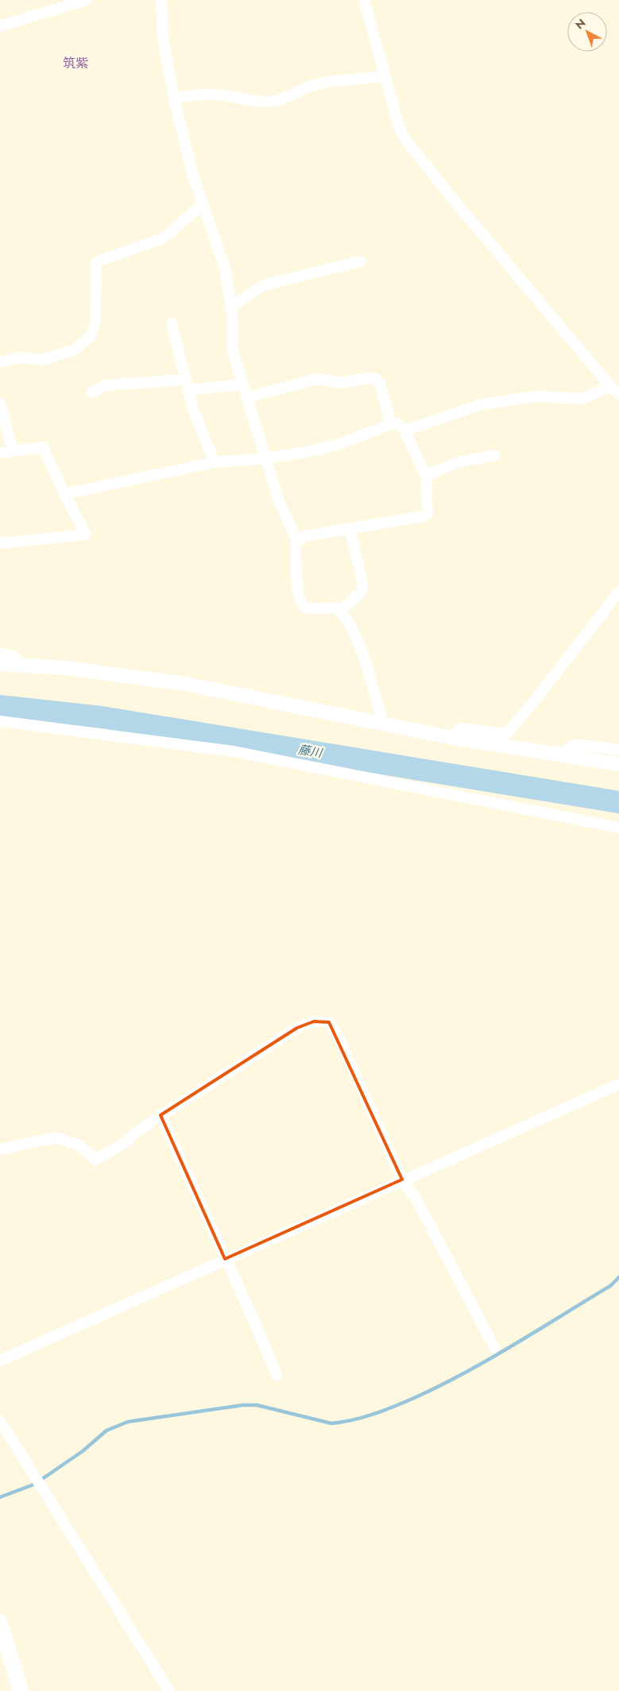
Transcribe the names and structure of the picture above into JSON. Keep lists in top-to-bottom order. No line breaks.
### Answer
{"districts":["筑紫"],"water":["藤川"],"north":"top left"}
